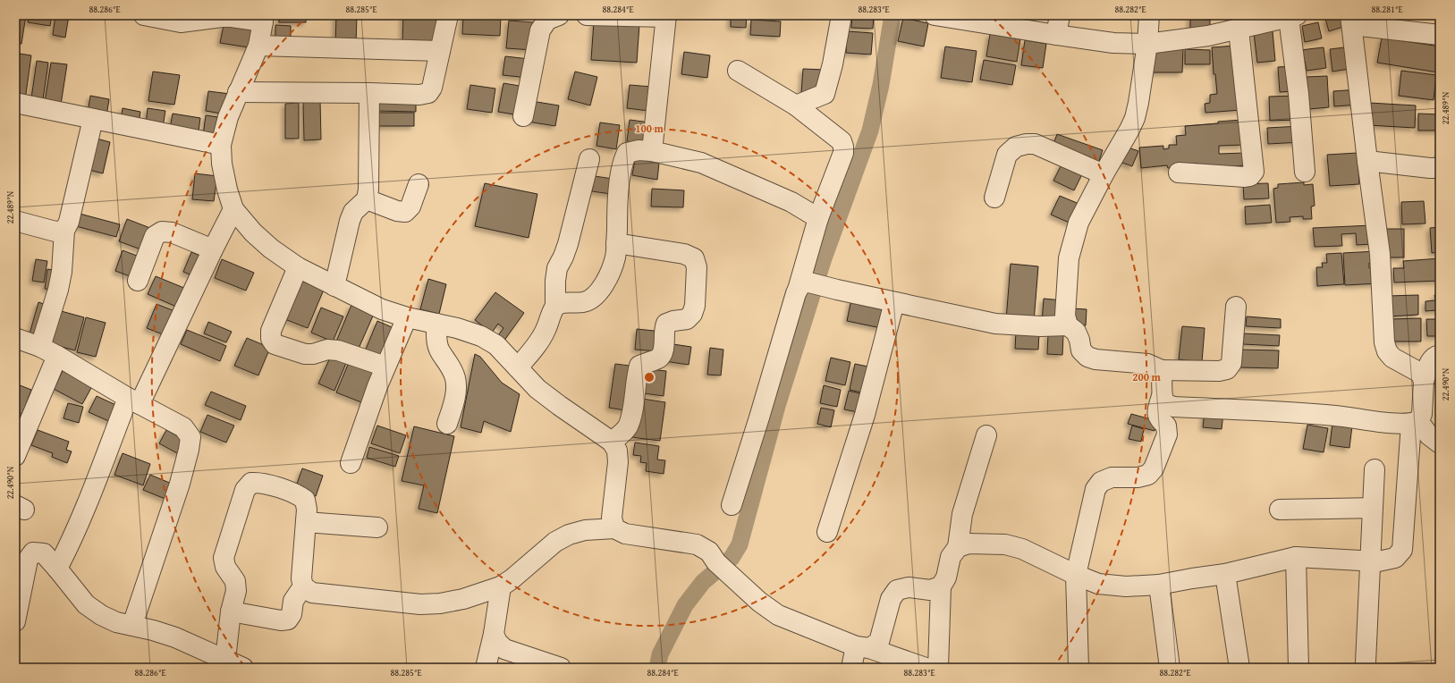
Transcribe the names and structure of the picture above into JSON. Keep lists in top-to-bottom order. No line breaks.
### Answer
{"coordinates":["88.286°E","88.285°E","88.284°E","88.283°E","88.282°E","88.281°E","22.489°N","22.490°N"],"rings":["100 m","200 m"]}
